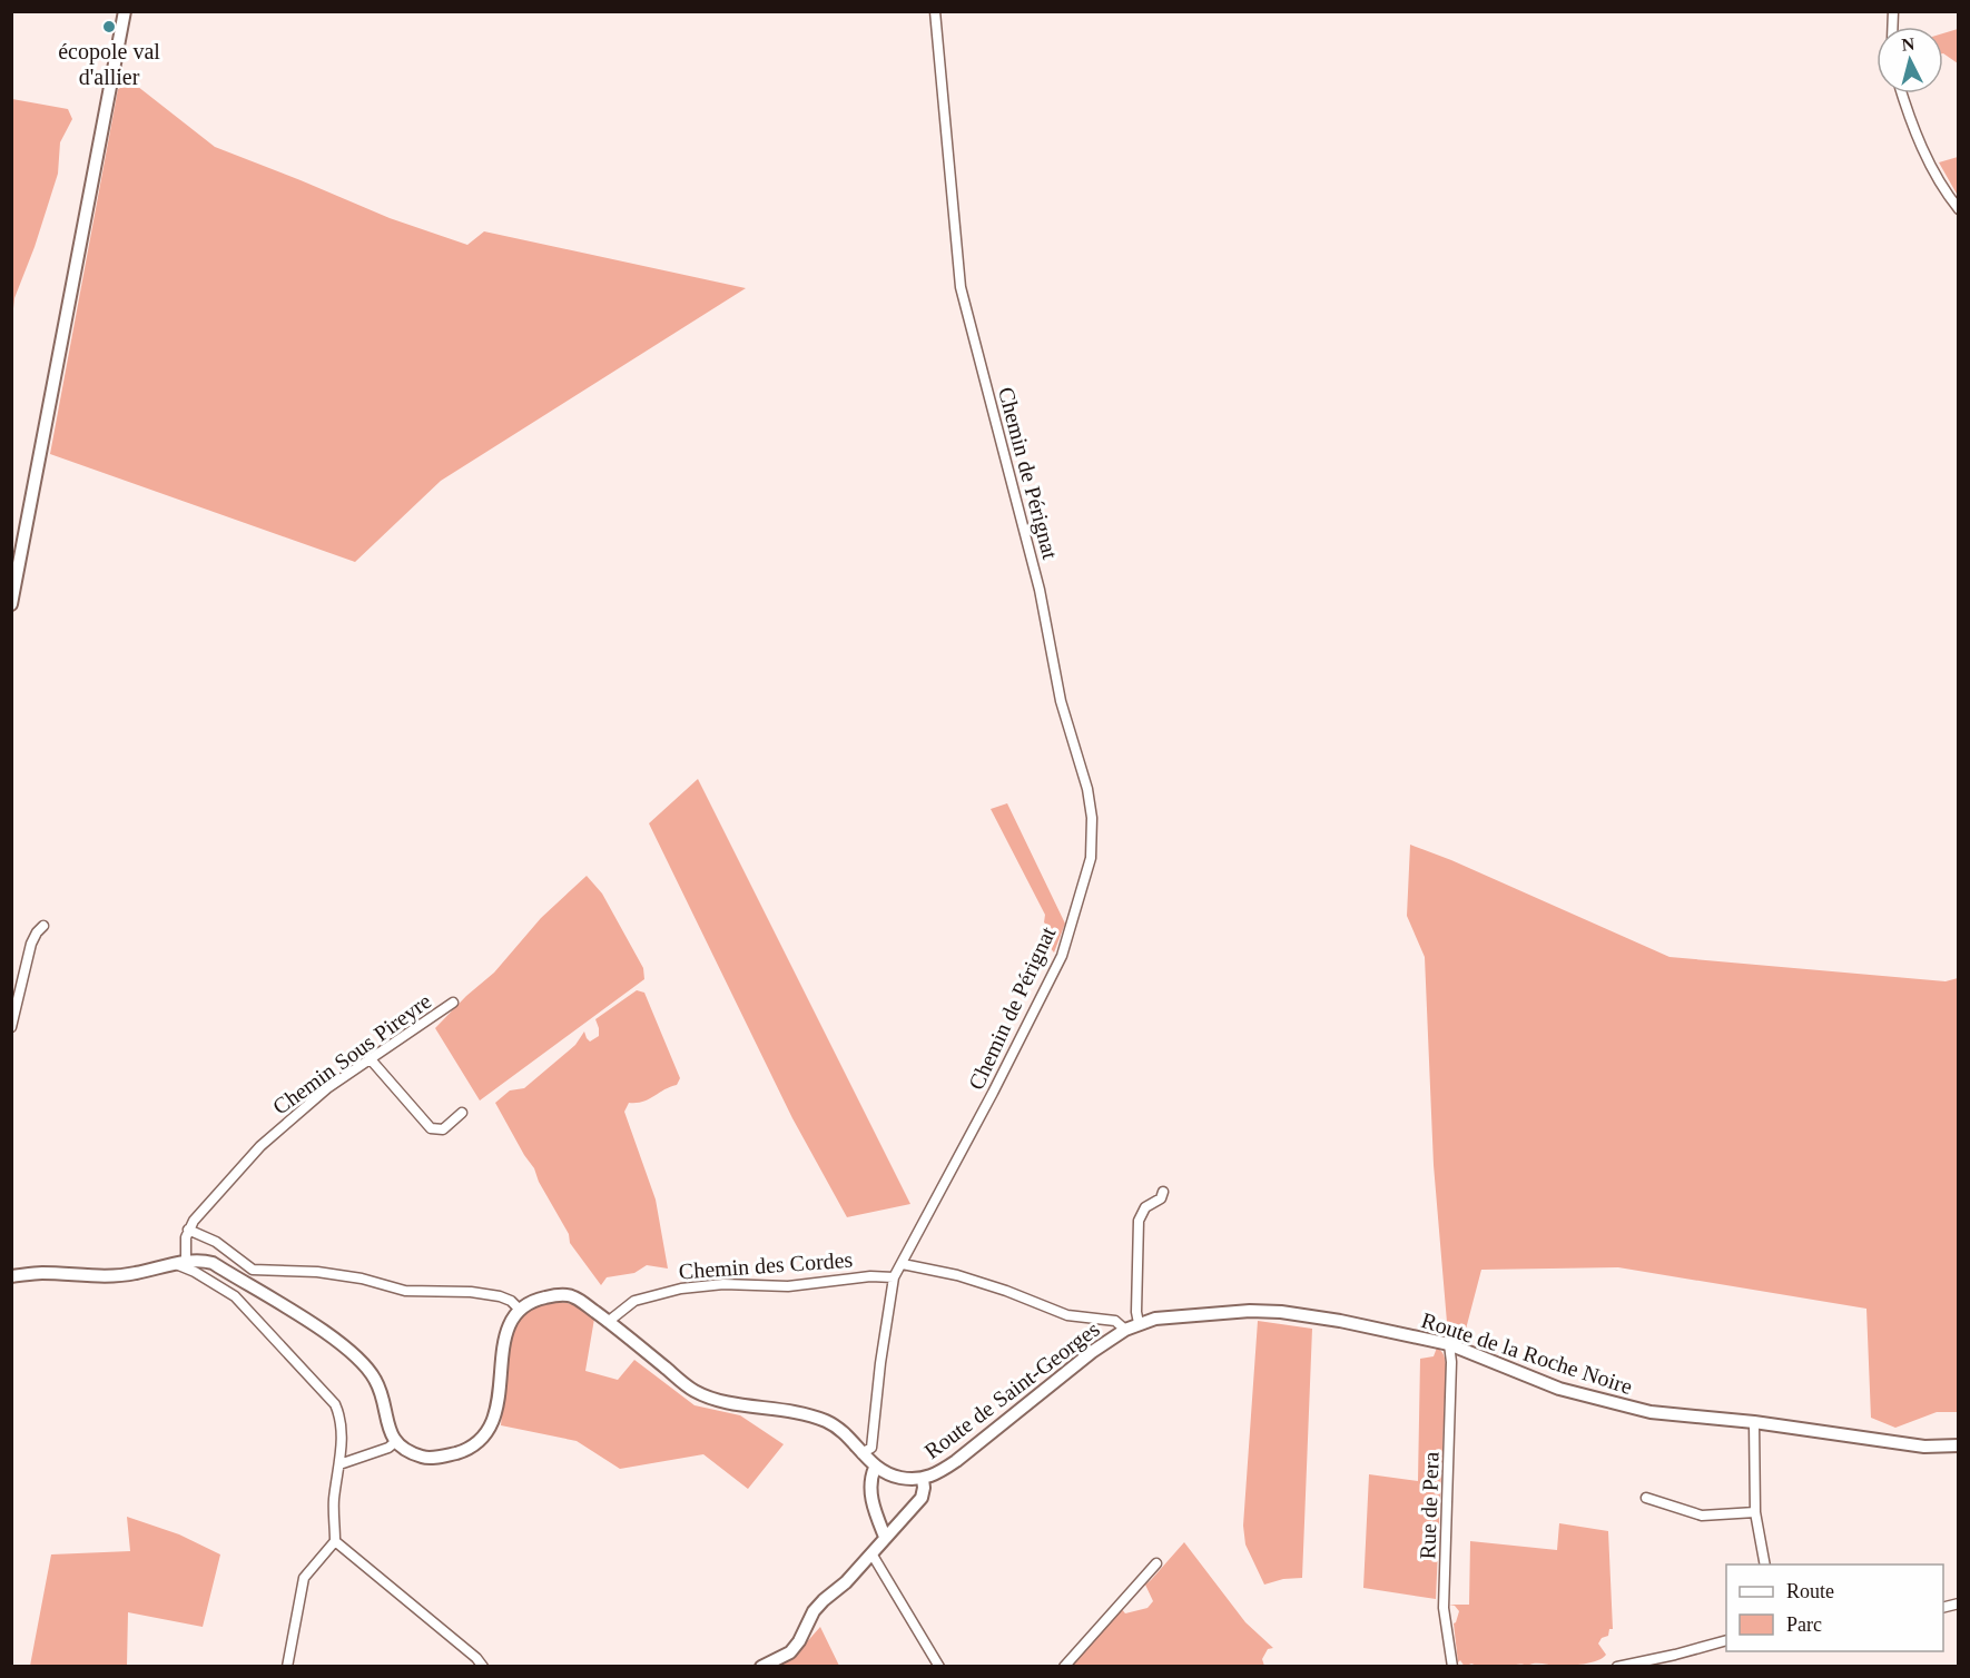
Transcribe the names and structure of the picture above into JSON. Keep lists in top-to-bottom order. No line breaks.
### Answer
{"streets":{"street":["Chemin de Pérignat","Chemin Sous Pireyre","Chemin des Cordes","Route de la Roche Noire","Route de Saint-Georges","Rue de Pera"]},"crossings":[["Chemin de Pérignat","Chemin des Cordes"],["Route de la Roche Noire","Route de Saint-Georges"],["Route de la Roche Noire","Rue de Pera"]],"places":["écopole val d'allier"],"legend":["Route","Parc"],"north":"top"}
